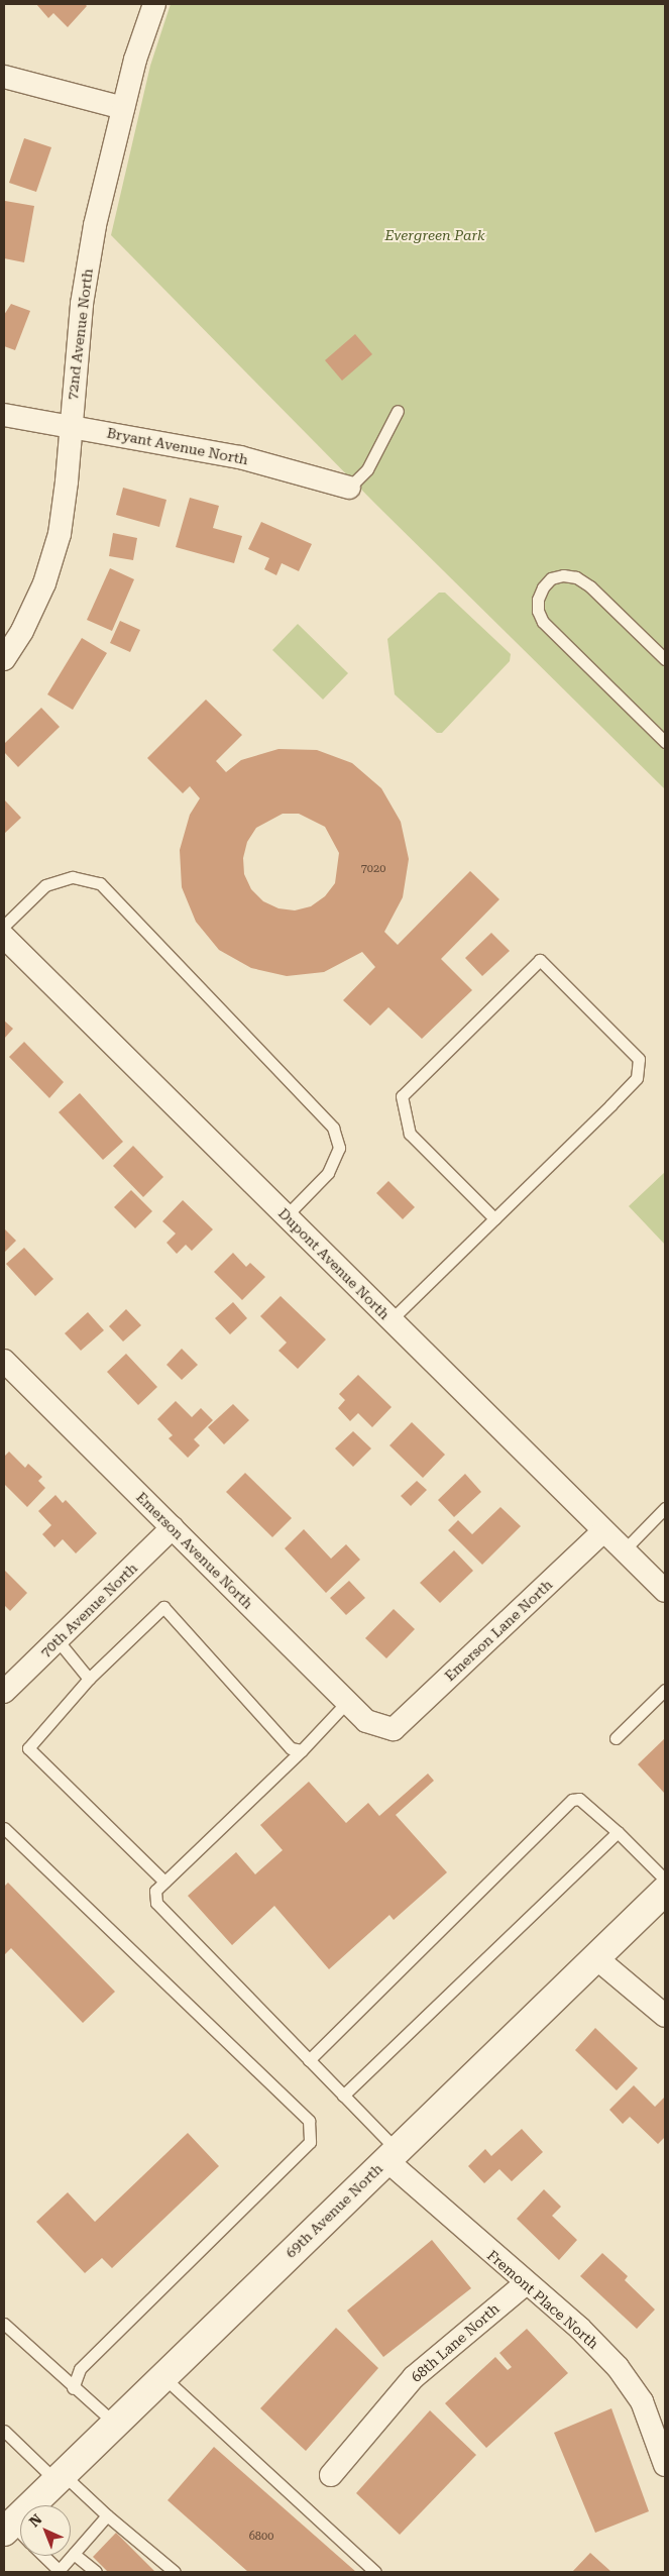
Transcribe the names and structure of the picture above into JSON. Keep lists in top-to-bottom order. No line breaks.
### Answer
{"streets":{"street":["72nd Avenue North","Bryant Avenue North","Dupont Avenue North","Emerson Avenue North","70th Avenue North","Emerson Lane North","69th Avenue North","Fremont Place North","68th Lane North"]},"crossings":[["72nd Avenue North","Bryant Avenue North"],["Dupont Avenue North","Emerson Lane North"],["Emerson Avenue North","70th Avenue North"],["Emerson Avenue North","Emerson Lane North"],["69th Avenue North","Fremont Place North"],["Fremont Place North","68th Lane North"]],"parks":["Evergreen Park"],"house_numbers":["7020","6800"],"north":"top left"}
